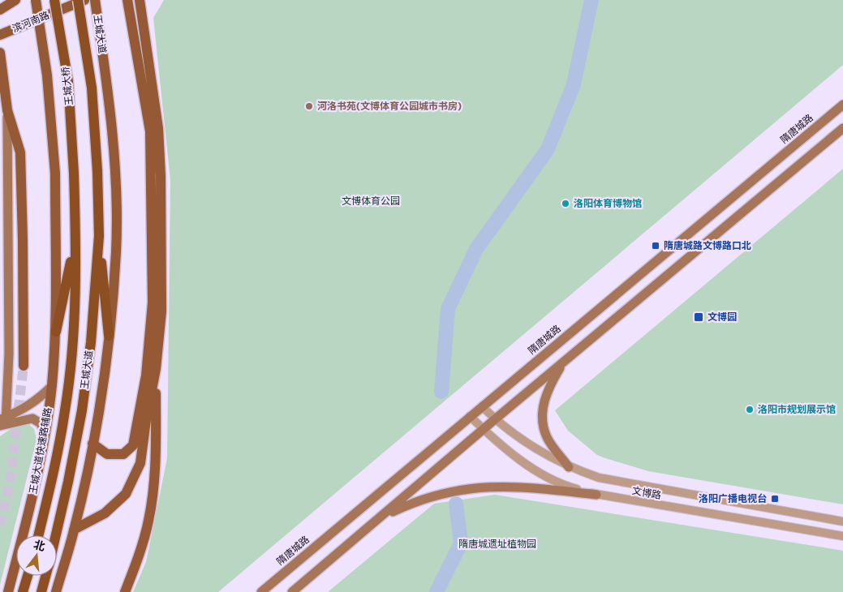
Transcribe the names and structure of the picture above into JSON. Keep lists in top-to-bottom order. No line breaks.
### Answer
{"streets":{"highway":["王城大道","王城大桥"],"main road":["滨河南路","隋唐城路","王城大道快速路辅路"],"street":["文博路"]},"crossings":[["王城大道","王城大桥"],["隋唐城路","文博路"]],"parks":["文博体育公园","隋唐城遗址植物园"],"places":{"other":["河洛书苑(文博体育公园城市书房)","洛阳体育博物馆","洛阳市规划展示馆"],"transit":["隋唐城路文博路口北","文博园","洛阳广播电视台"]},"north":"top"}
